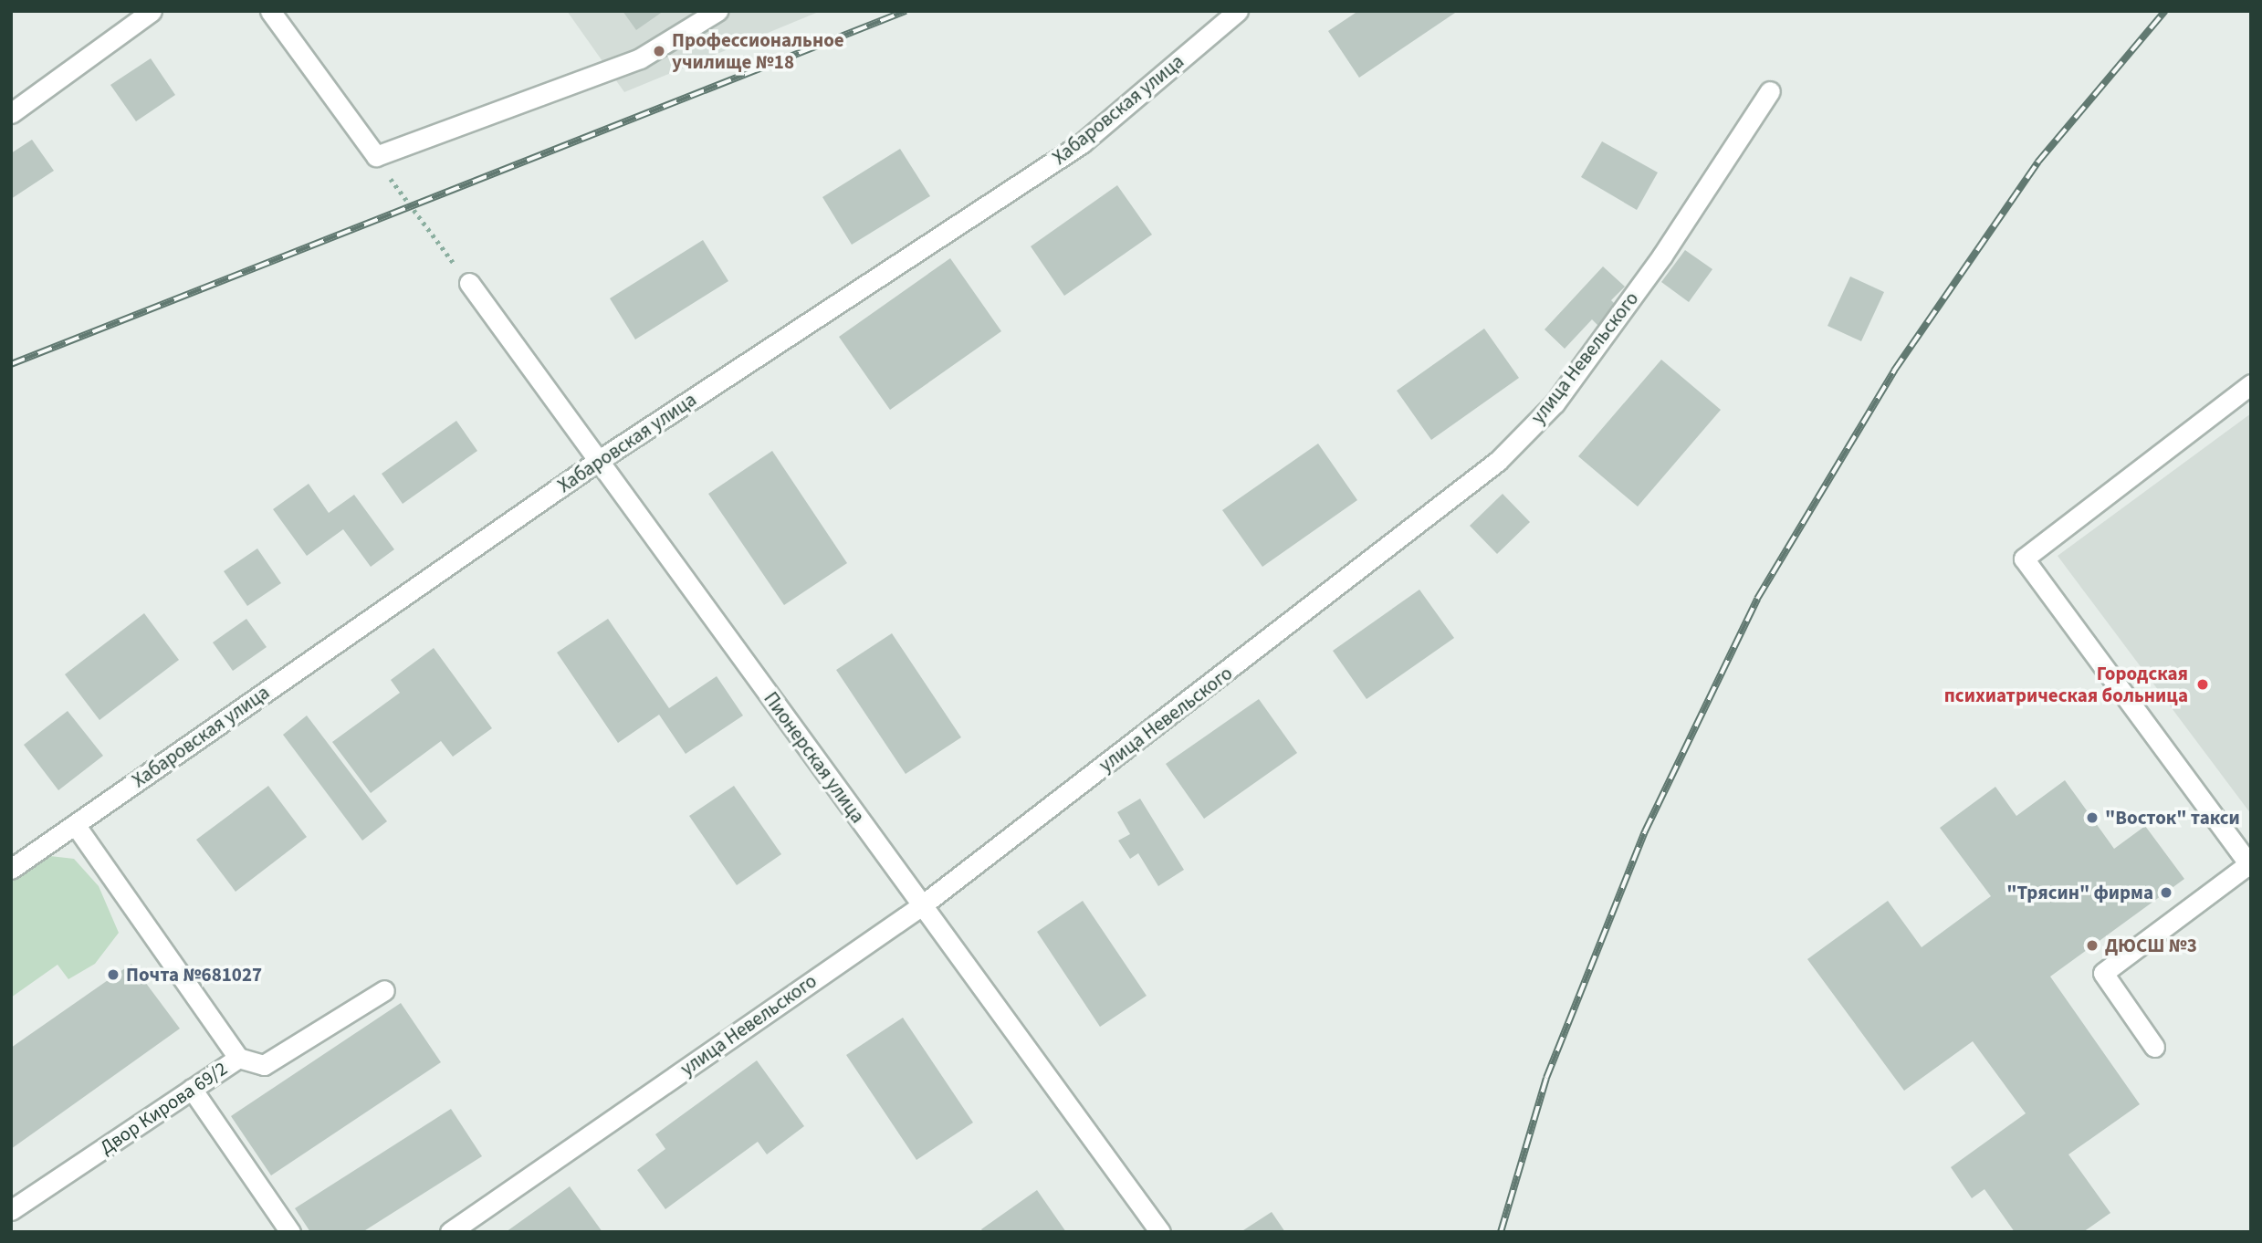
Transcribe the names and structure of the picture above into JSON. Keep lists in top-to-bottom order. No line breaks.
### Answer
{"streets":{"street":["Хабаровская улица","улица Невельского","Пионерская улица","Двор Кирова 69/2"]},"crossings":[["Хабаровская улица","Пионерская улица"],["Хабаровская улица","Двор Кирова 69/2"],["улица Невельского","Пионерская улица"]],"places":["Профессиональное училище №18","Городская психиатрическая больница","\"Восток\" такси","\"Трясин\" фирма","ДЮСШ №3","Почта №681027"]}
